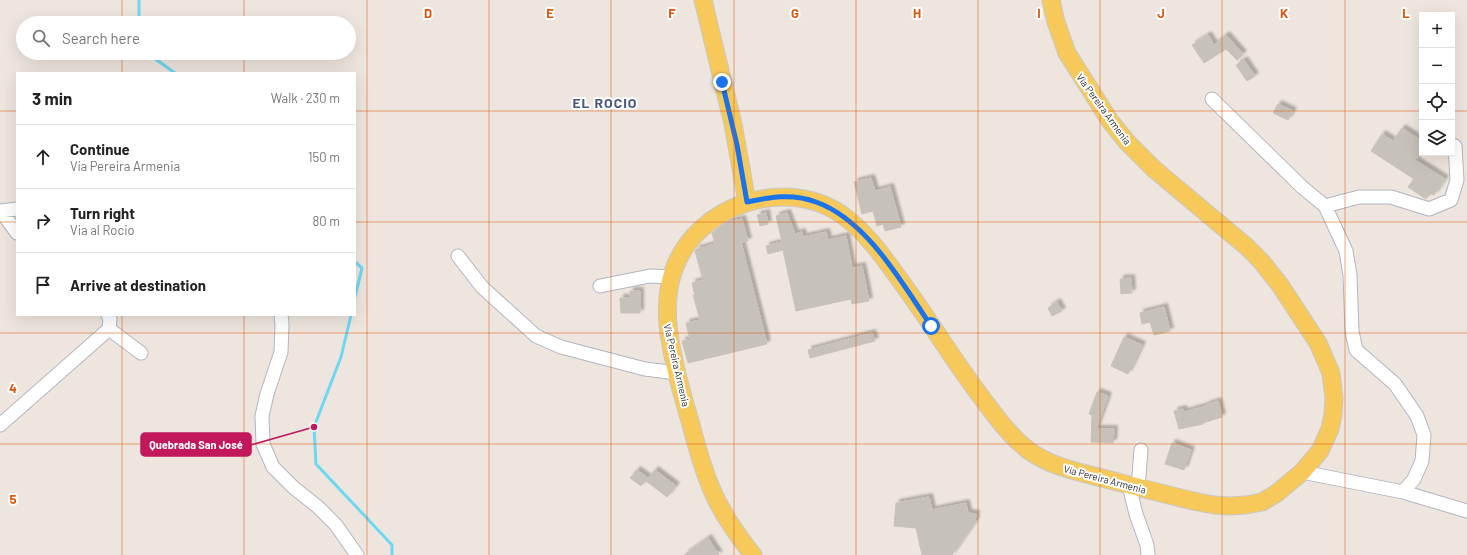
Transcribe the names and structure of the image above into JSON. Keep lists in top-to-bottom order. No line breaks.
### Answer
{"streets":{"main road":["Vía Pereira Armenia"]},"districts":["EL ROCIO"],"places":["Quebrada San José"],"page":{"map_buttons":["+","−"],"search":"Search here","heading":["3 min","Walk · 230 m"],"list":[["Continue","Vía Pereira Armenia","150 m"],["Turn right","Via al Rocio","80 m"],"Arrive at destination"]},"grid":{"columns":["D","E","F","G","H","I","J","K","L"],"rows":["4","5"]}}
